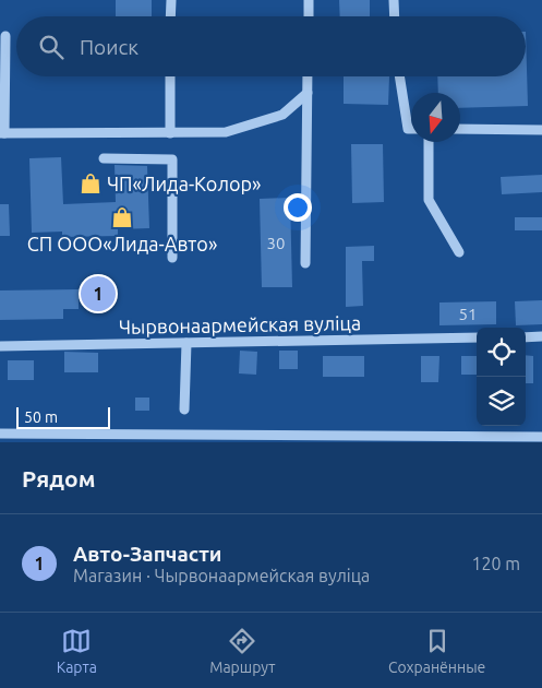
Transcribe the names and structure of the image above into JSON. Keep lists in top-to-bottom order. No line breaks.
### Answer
{"streets":{"street":["Чырвонаармейская вуліца"]},"places":{"shop":["ЧП«Лида-Колор»","СП ООО«Лида-Авто»"]},"house_numbers":["30","51"],"scale_bar":"50 m","north":"bottom","page":{"search":"Поиск","pins":"1","scale":"50 m","heading":"Рядом","list":[{"mark":"1","name":"Авто-Запчасти","note":"Магазин · Чырвонаармейская вуліца","value":"120 m"}],"nav":["Карта","Маршрут","Сохранённые"]}}
